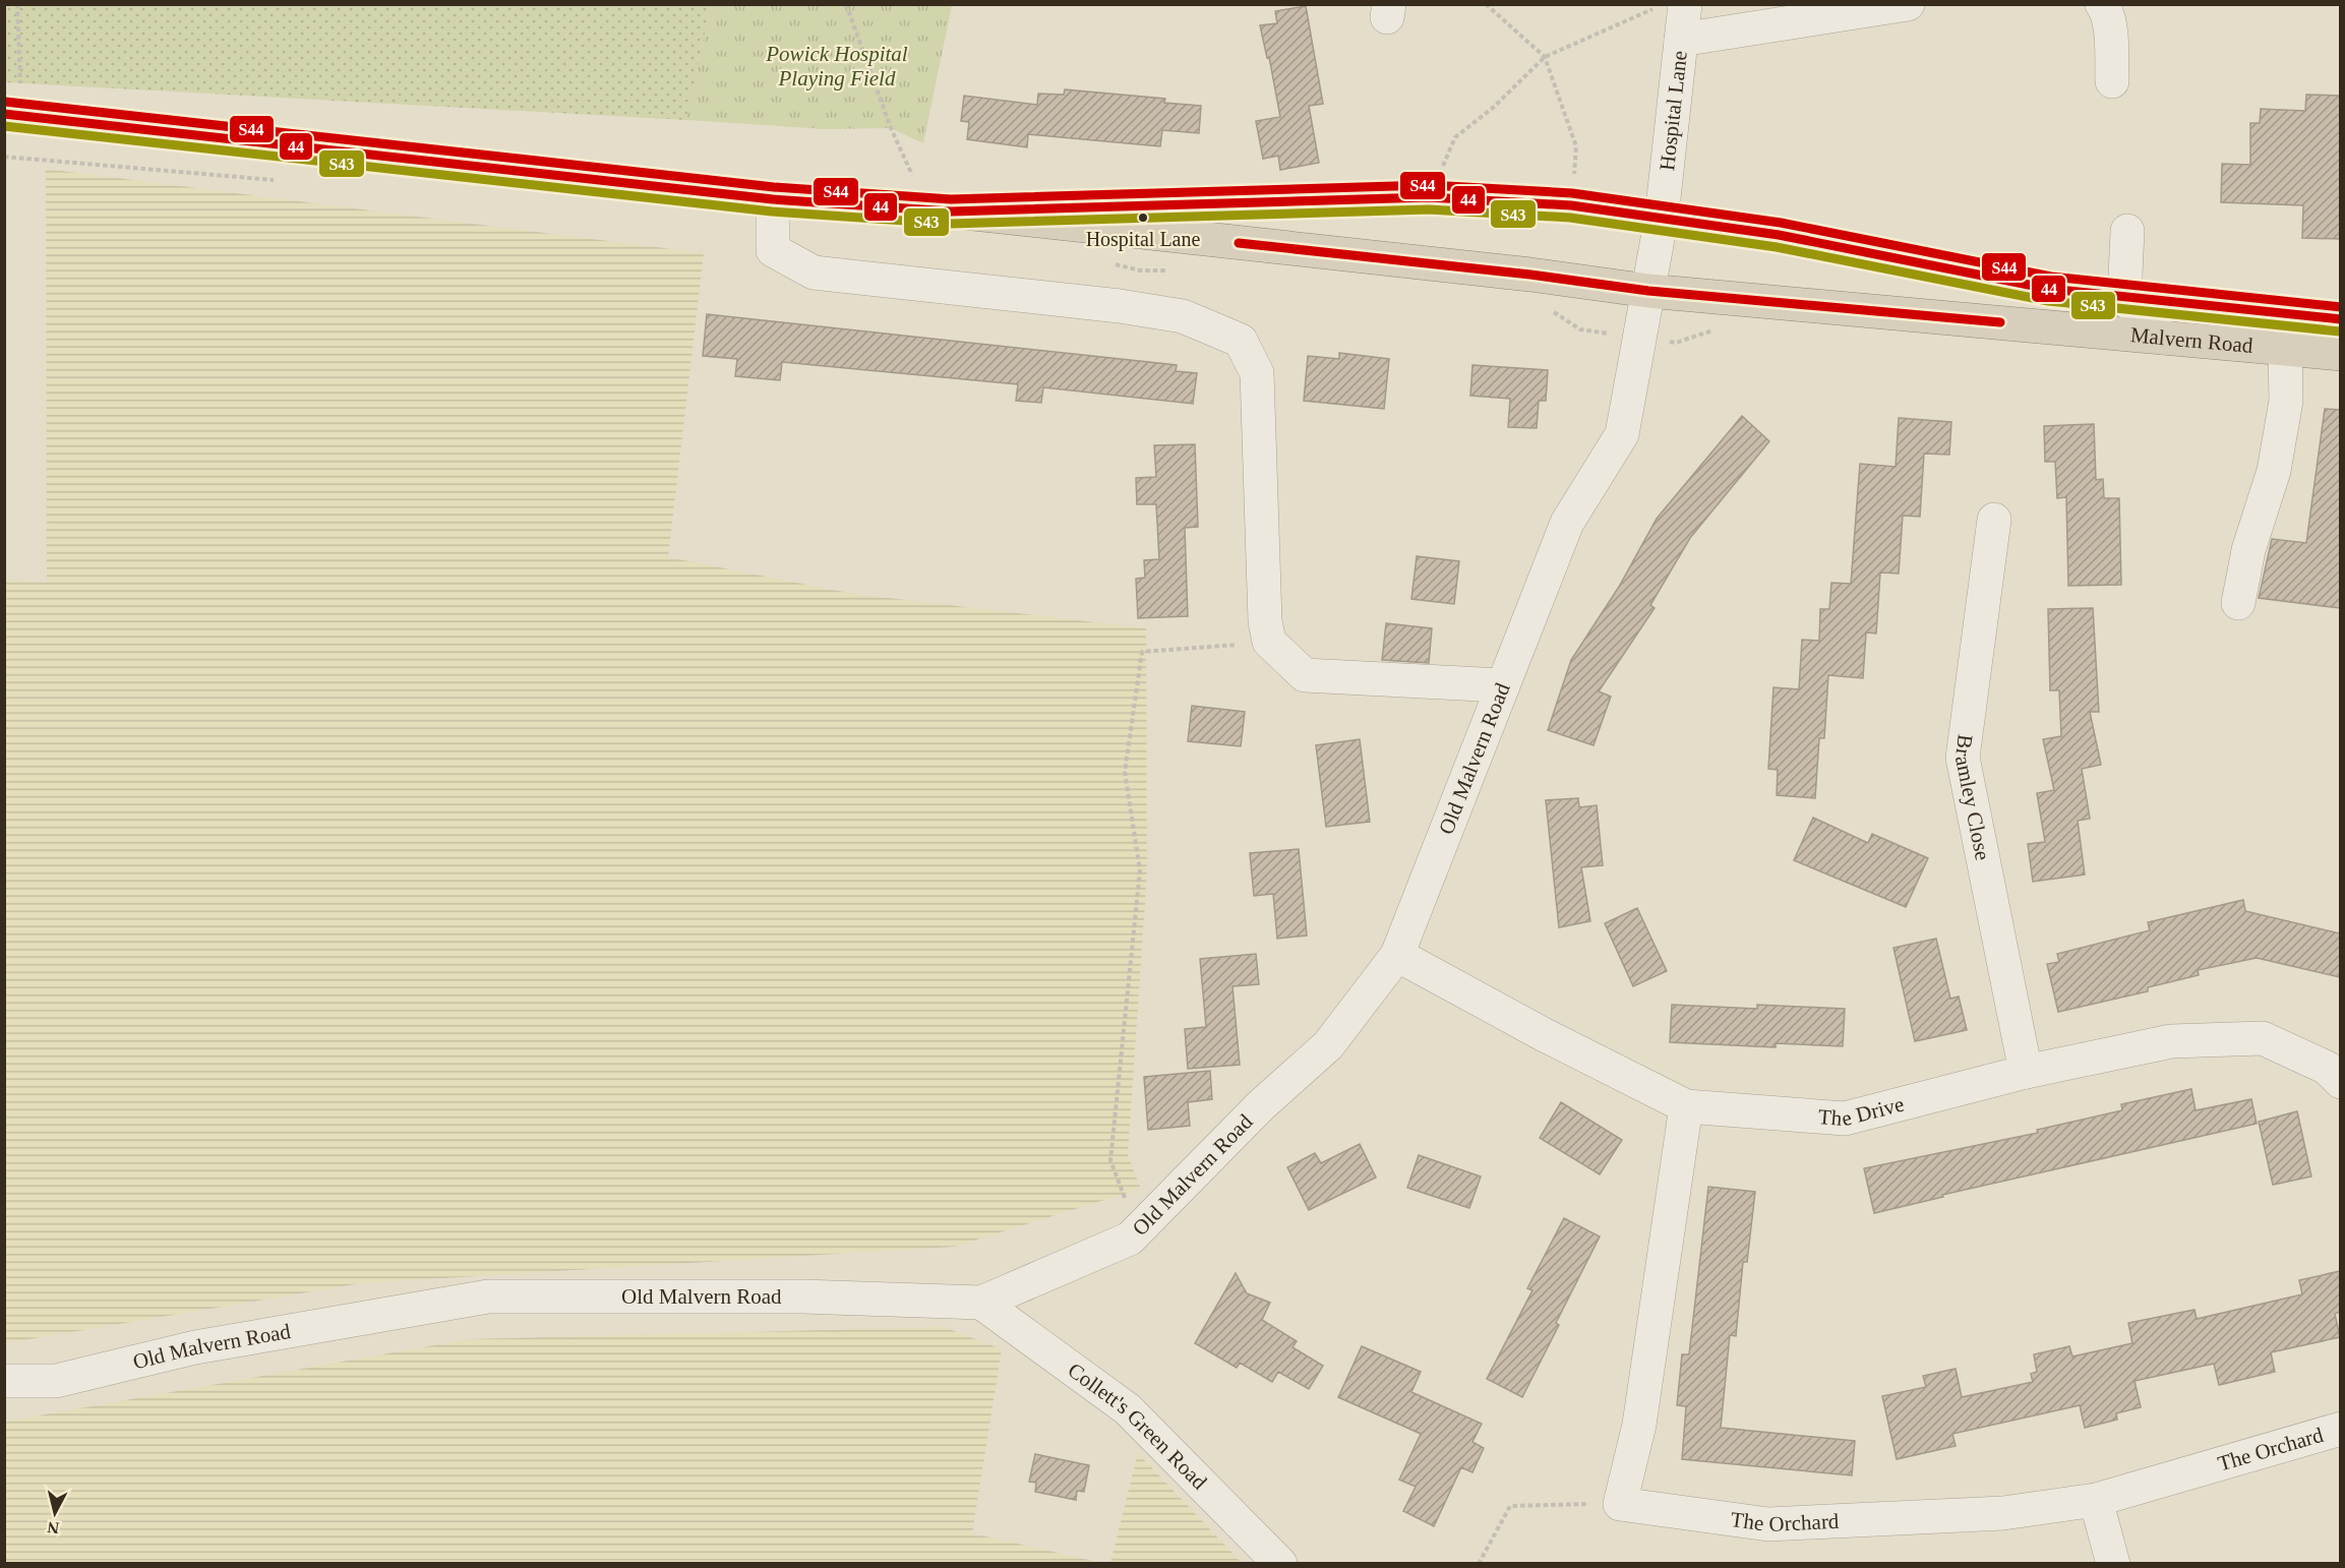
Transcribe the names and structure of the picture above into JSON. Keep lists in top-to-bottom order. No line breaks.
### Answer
{"streets":{"highway":["Malvern Road"],"street":["Hospital Lane","Old Malvern Road","Bramley Close","The Drive","Collett's Green Road","The Orchard"]},"crossings":[["Hospital Lane","Malvern Road"],["Hospital Lane","Old Malvern Road"],["Malvern Road","Old Malvern Road"],["Old Malvern Road","The Drive"],["Old Malvern Road","Collett's Green Road"],["Bramley Close","The Drive"]],"parks":["Powick Hospital Playing Field"],"places":["Hospital Lane"],"lines":["transit line S44","transit line 44","transit line S43"],"north":"bottom"}
